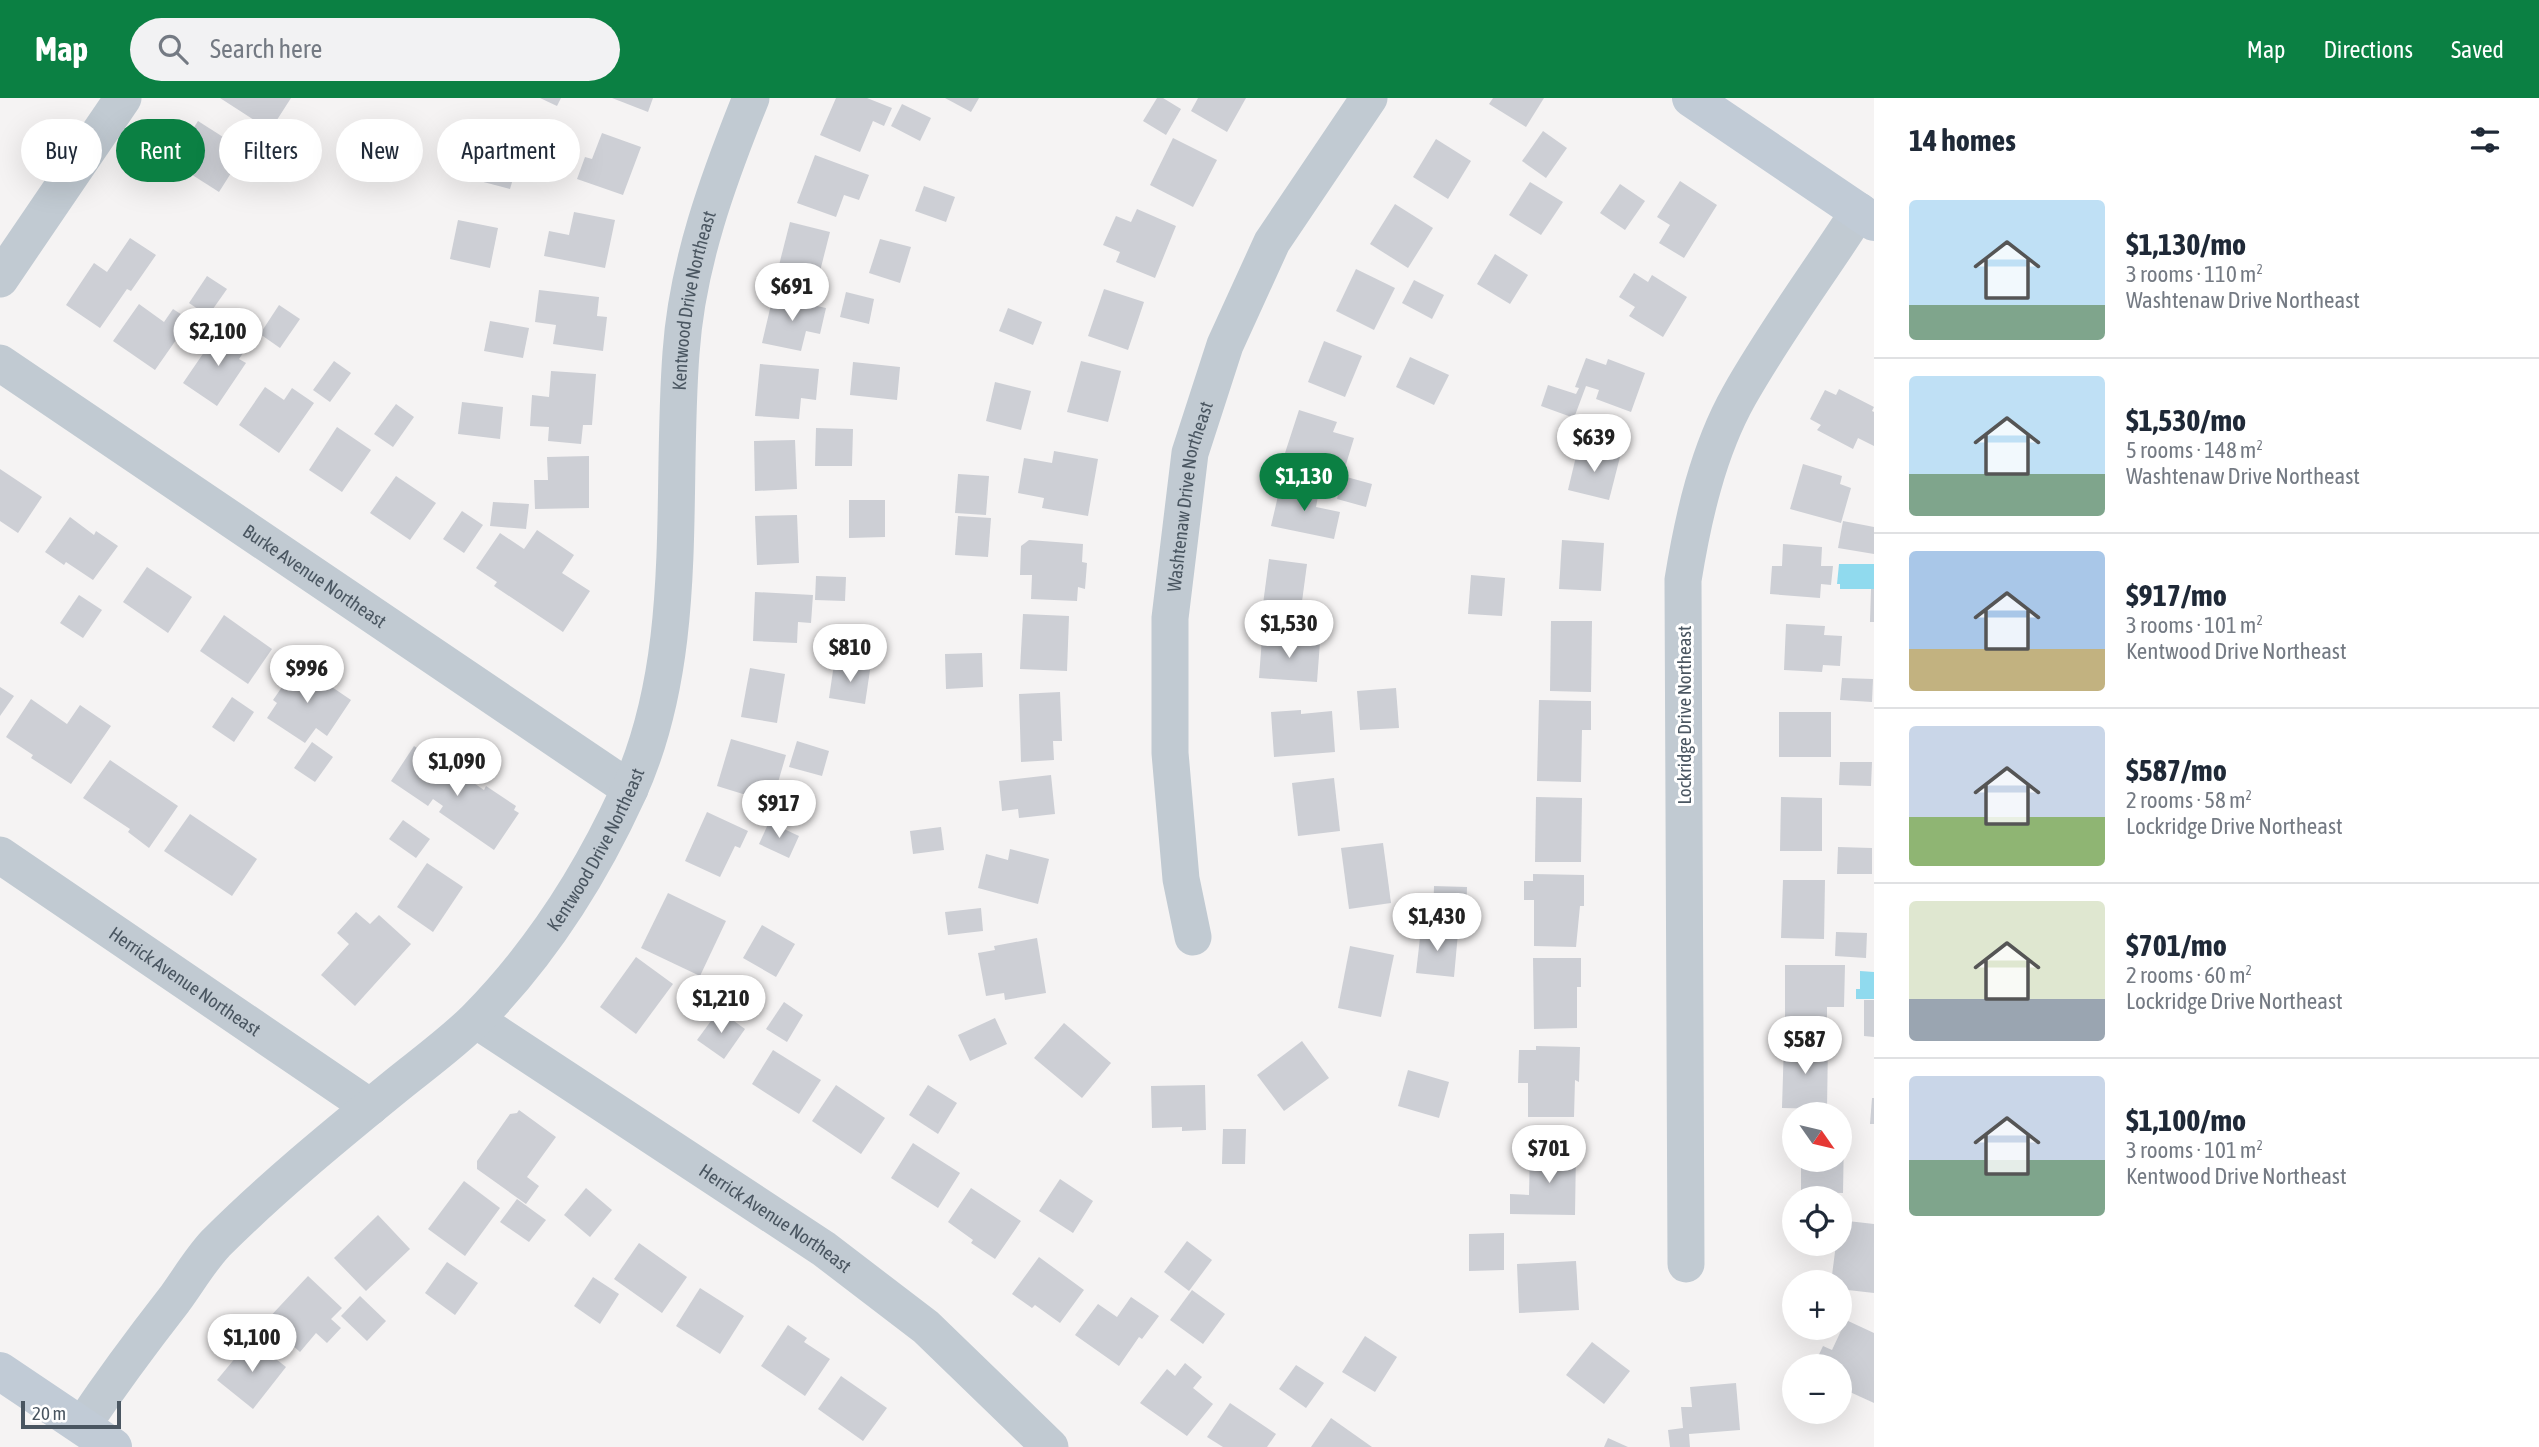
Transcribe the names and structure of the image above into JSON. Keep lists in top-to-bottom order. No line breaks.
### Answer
{"streets":{"street":["Kentwood Drive Northeast","Washtenaw Drive Northeast","Burke Avenue Northeast","Lockridge Drive Northeast","Herrick Avenue Northeast"]},"crossings":[["Kentwood Drive Northeast","Burke Avenue Northeast"],["Kentwood Drive Northeast","Herrick Avenue Northeast"]],"scale_bar":"20 m","north":"bottom right","page":{"header":"Map","search":"Search here","nav":["Map","Directions","Saved"],"heading":"14 homes","chip":["Buy","Rent","Filters","New","Apartment"],"list":[{"name":"$1,130/mo","note":"3 rooms · 110 m² · Washtenaw Drive Northeast"},{"name":"$1,530/mo","note":"5 rooms · 148 m² · Washtenaw Drive Northeast"},{"name":"$917/mo","note":"3 rooms · 101 m² · Kentwood Drive Northeast"},{"name":"$587/mo","note":"2 rooms · 58 m² · Lockridge Drive Northeast"},{"name":"$701/mo","note":"2 rooms · 60 m² · Lockridge Drive Northeast"},{"name":"$1,100/mo","note":"3 rooms · 101 m² · Kentwood Drive Northeast"}],"price":["$691","$2,100","$639","$1,130","$1,530","$810","$996","$1,090","$917","$1,430","$1,210","$587","$701","$1,100"],"map_buttons":["+","−"],"scale":"20 m"}}
